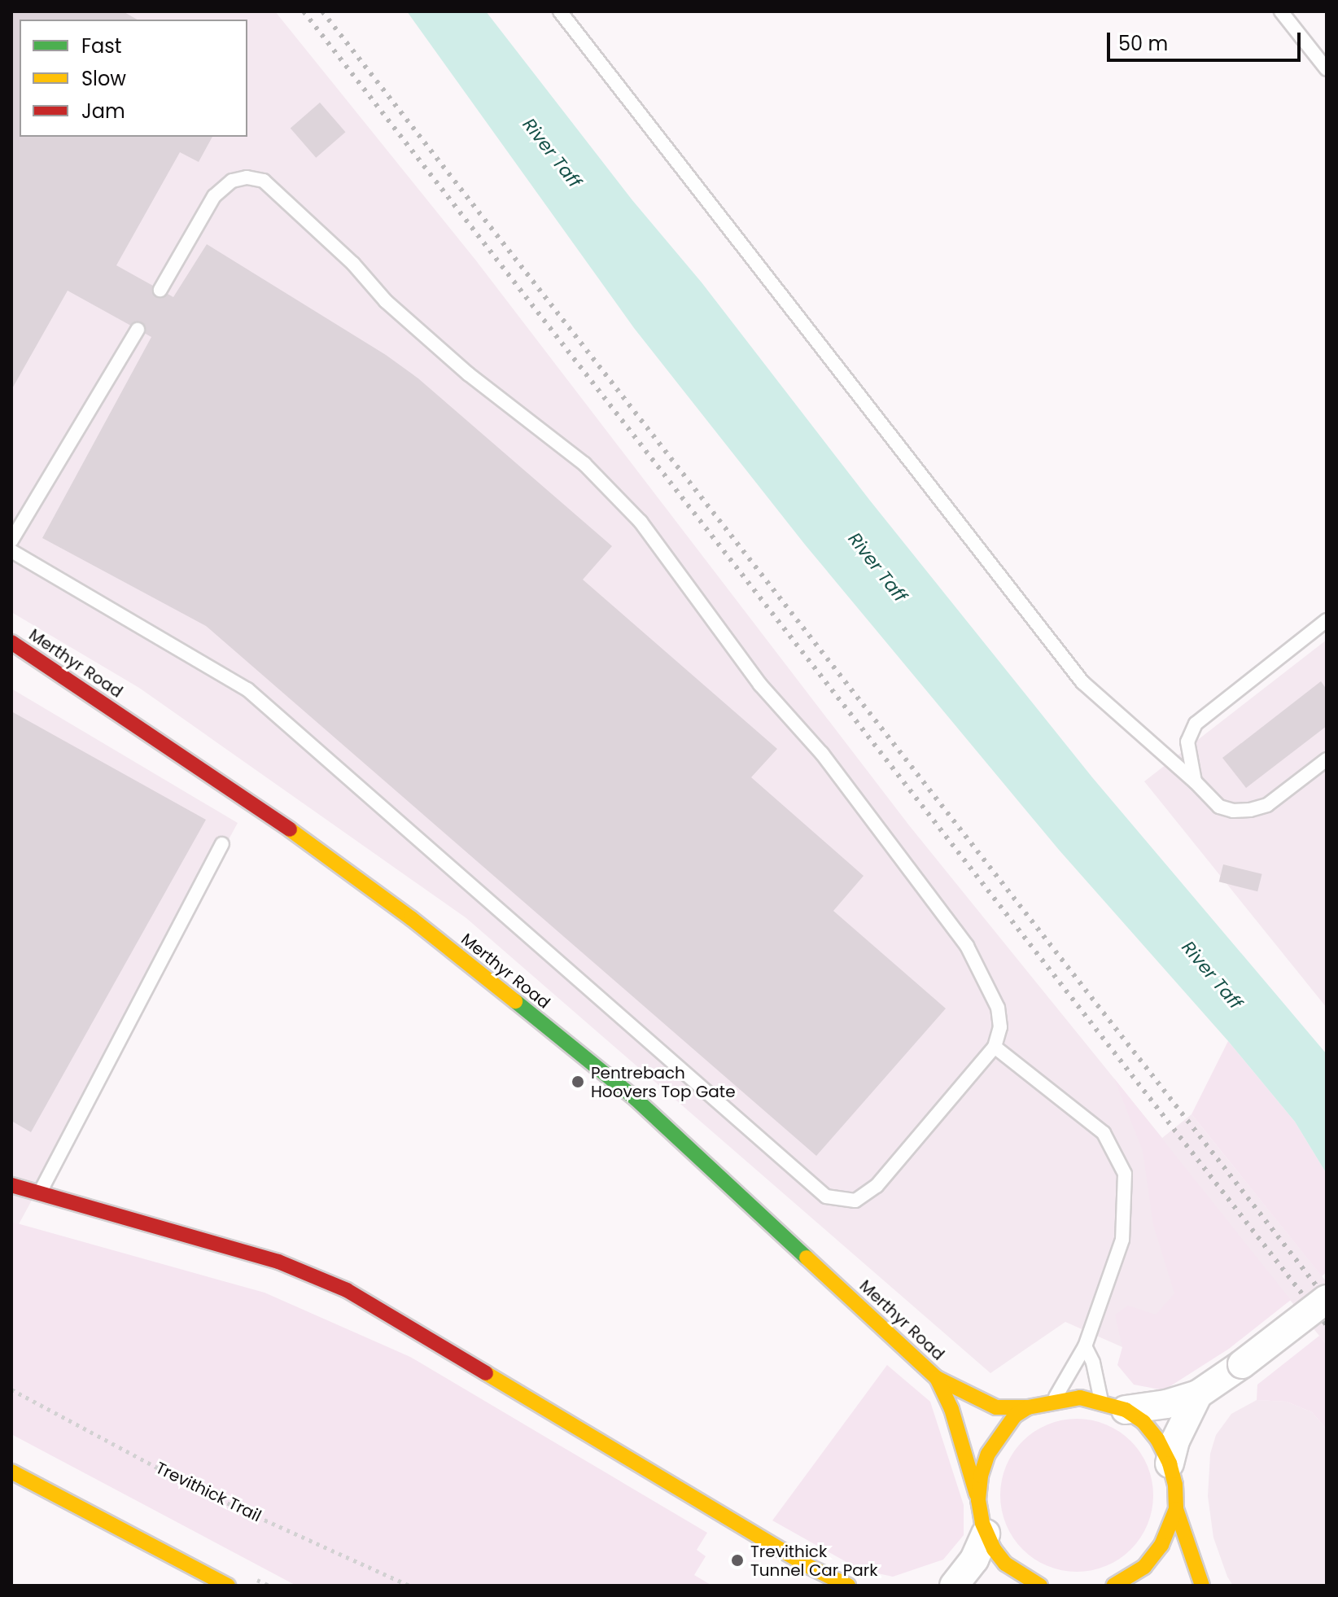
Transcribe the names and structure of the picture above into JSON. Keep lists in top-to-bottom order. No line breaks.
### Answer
{"streets":{"main road":["Merthyr Road"],"path":["Trevithick Trail"]},"water":["River Taff"],"places":["Pentrebach Hoovers Top Gate","Trevithick Tunnel Car Park"],"legend":["Fast","Slow","Jam"],"scale_bar":"50 m"}
